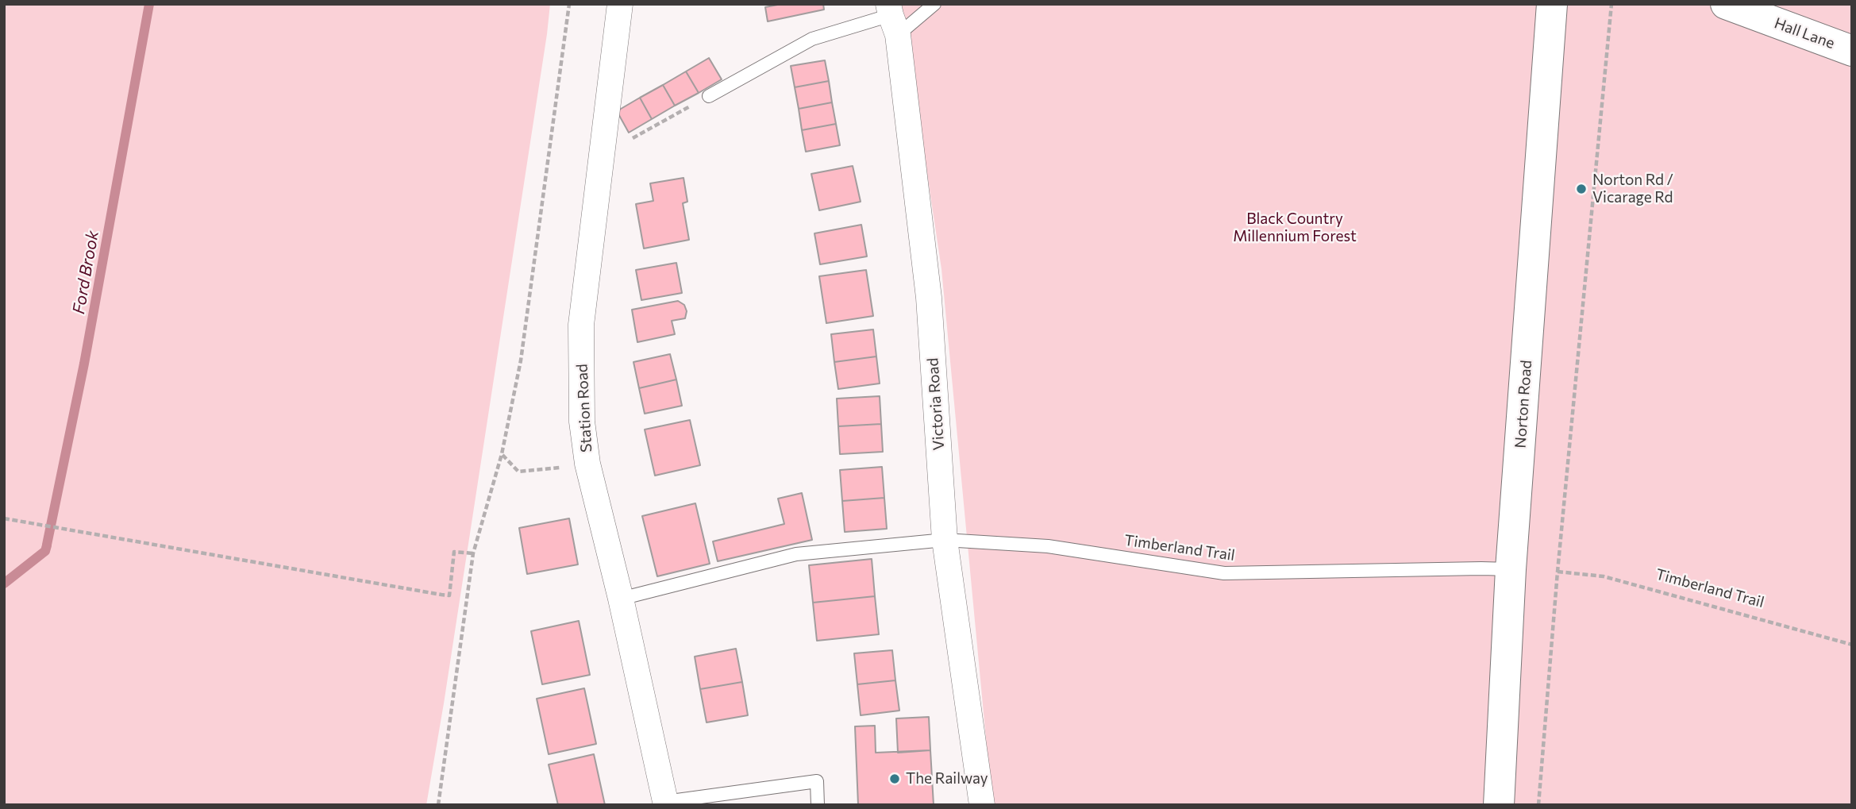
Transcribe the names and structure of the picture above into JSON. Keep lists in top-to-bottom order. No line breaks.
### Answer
{"streets":{"main road":["Hall Lane","Norton Road"],"street":["Victoria Road","Station Road"],"lane":["Timberland Trail"]},"crossings":[["Victoria Road","Timberland Trail"],["Norton Road","Timberland Trail"],["Station Road","Timberland Trail"]],"water":["Ford Brook"],"parks":["Black Country Millennium Forest"],"places":["Norton Rd / Vicarage Rd","The Railway"]}
